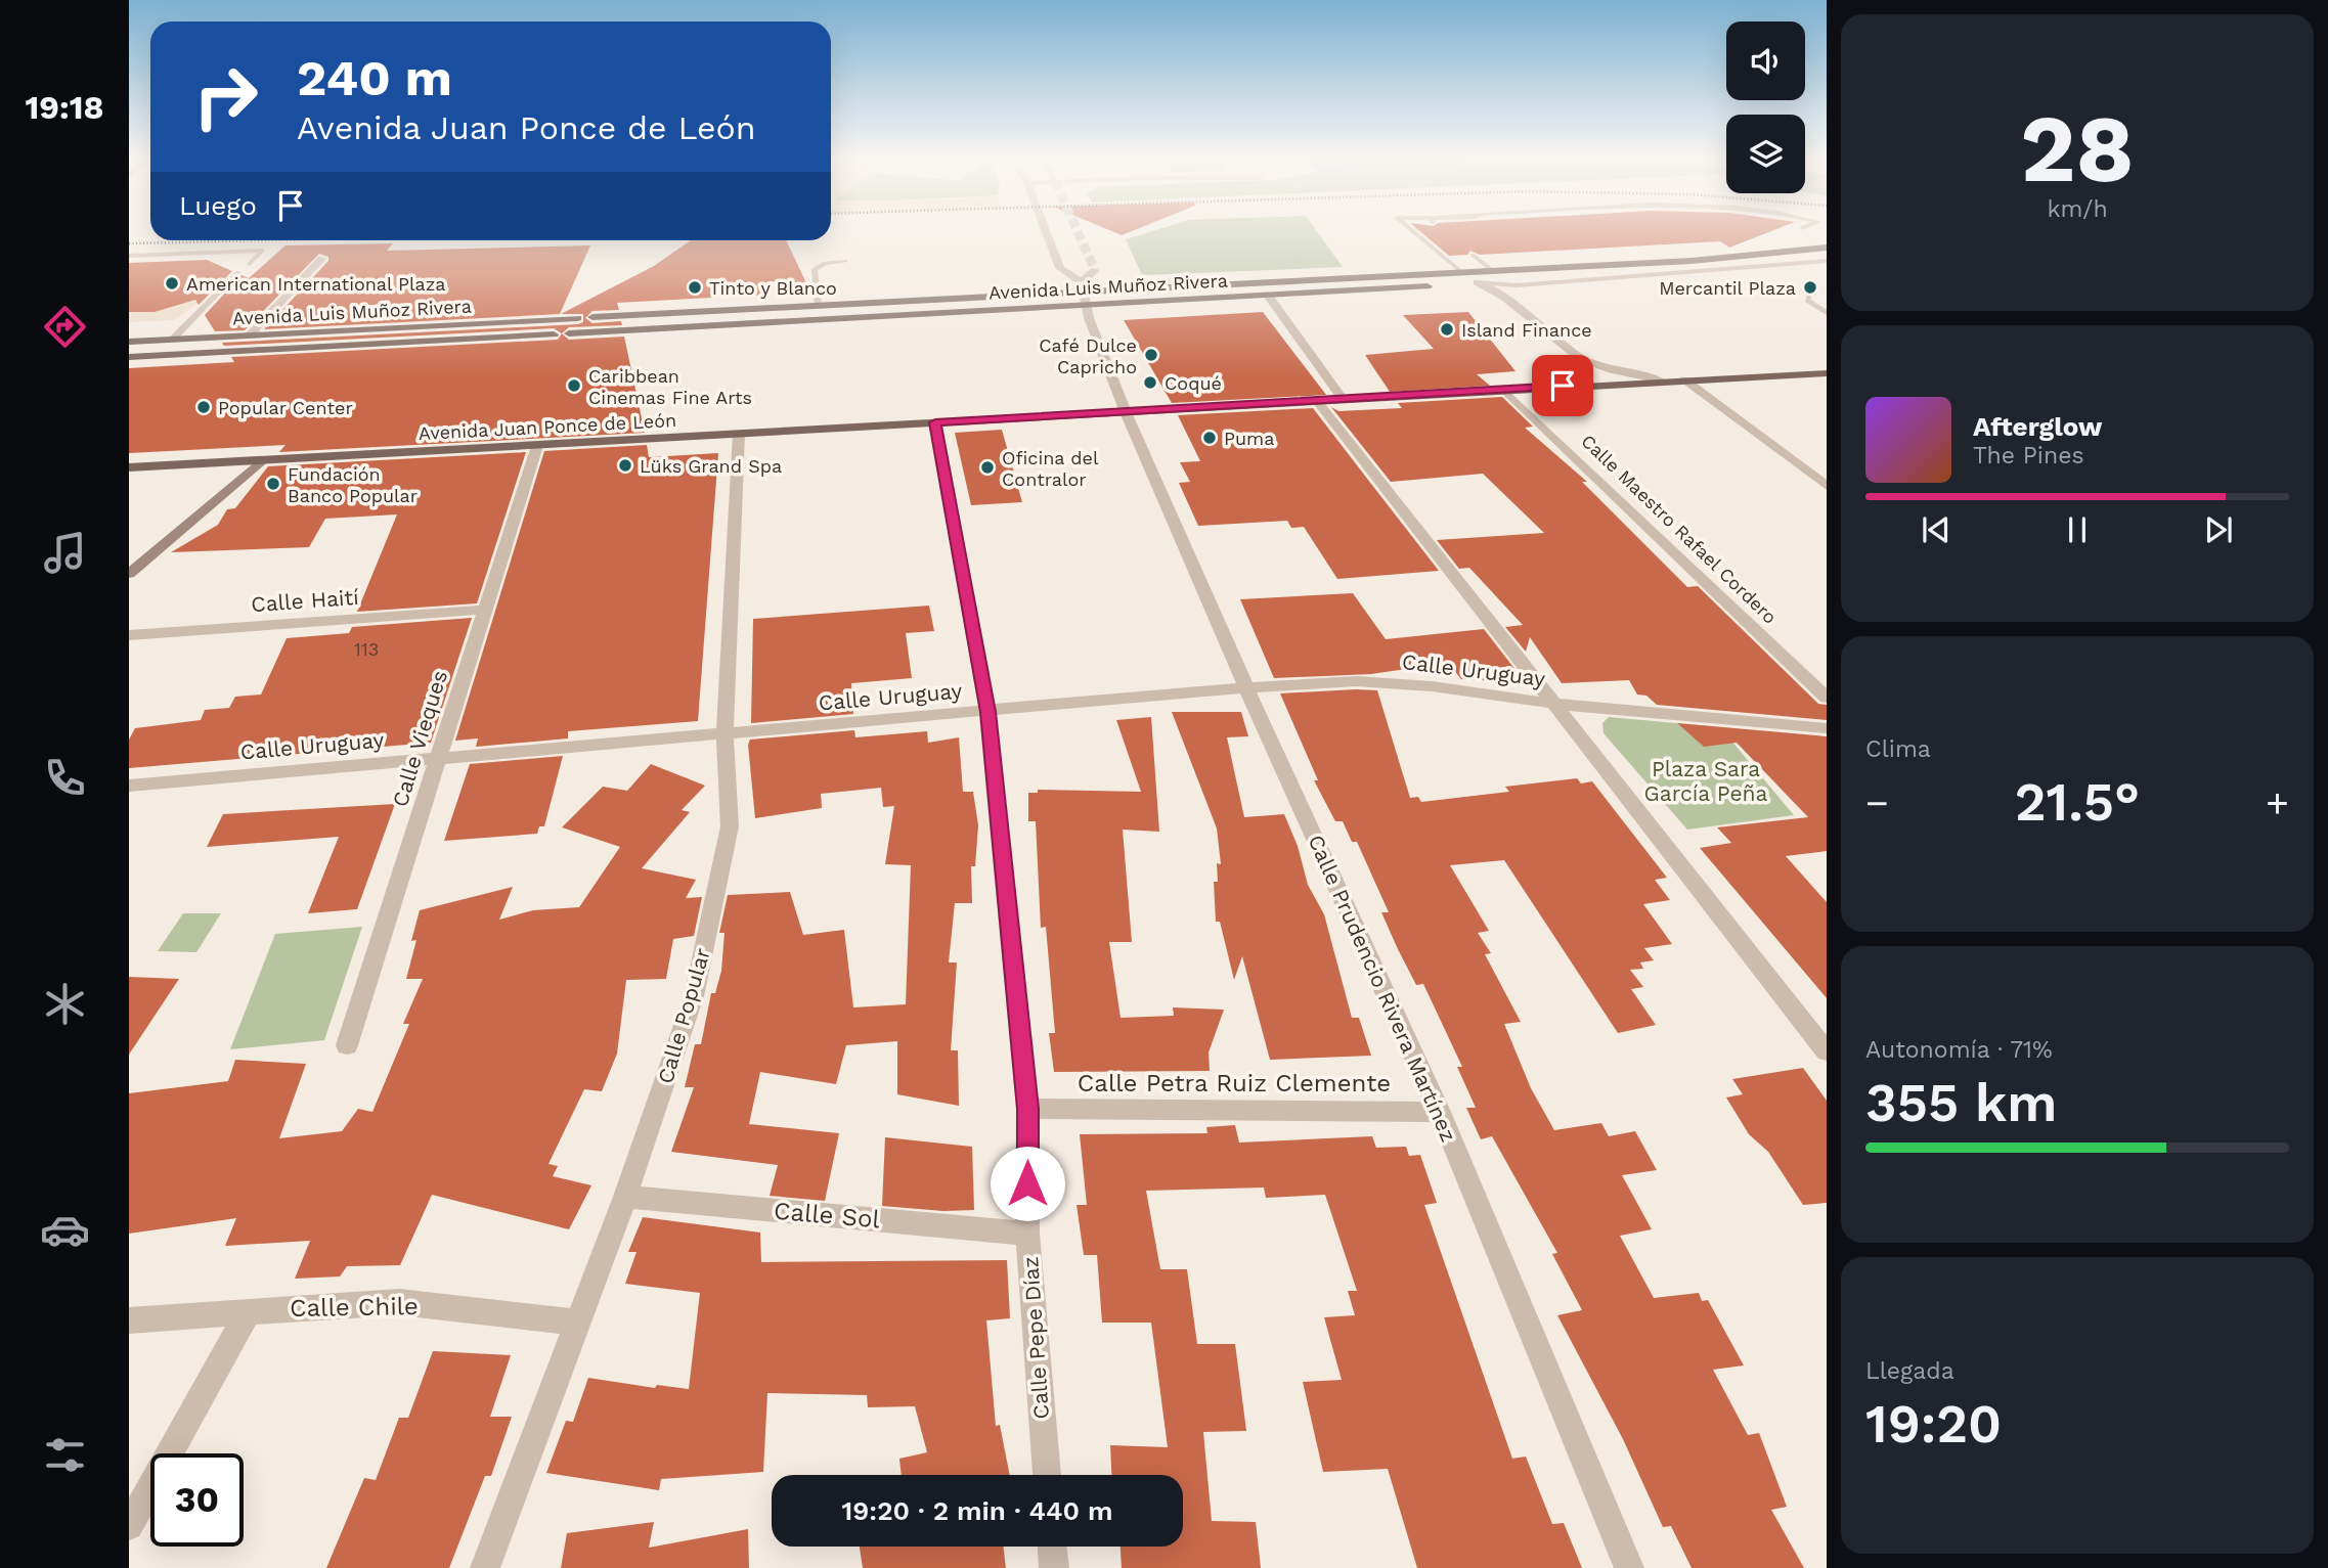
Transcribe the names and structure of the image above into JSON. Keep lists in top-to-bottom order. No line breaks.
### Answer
{"streets":{"main road":["Avenida Luis Muñoz Rivera","Avenida Juan Ponce de León"],"street":["Calle Maestro Rafael Cordero","Calle Haití","Calle Uruguay","Calle Vieques","Calle Prudencio Rivera Martínez","Calle Popular","Calle Petra Ruiz Clemente","Calle Sol","Calle Chile","Calle Pepe Díaz"]},"crossings":[["Avenida Luis Muñoz Rivera","Calle Prudencio Rivera Martínez"],["Avenida Juan Ponce de León","Calle Maestro Rafael Cordero"],["Avenida Juan Ponce de León","Calle Vieques"],["Avenida Juan Ponce de León","Calle Prudencio Rivera Martínez"],["Avenida Juan Ponce de León","Calle Popular"],["Avenida Juan Ponce de León","Calle Pepe Díaz"],["Calle Haití","Calle Vieques"],["Calle Uruguay","Calle Vieques"],["Calle Uruguay","Calle Prudencio Rivera Martínez"],["Calle Uruguay","Calle Popular"],["Calle Uruguay","Calle Pepe Díaz"],["Calle Prudencio Rivera Martínez","Calle Petra Ruiz Clemente"],["Calle Popular","Calle Sol"],["Calle Popular","Calle Chile"],["Calle Petra Ruiz Clemente","Calle Pepe Díaz"],["Calle Sol","Calle Pepe Díaz"]],"parks":["Plaza Sara García Peña"],"places":["American International Plaza","Tinto y Blanco","Mercantil Plaza","Island Finance","Café Dulce Capricho","Coqué","Caribbean Cinemas Fine Arts","Popular Center","Puma","Lüks Grand Spa","Oficina del Contralor","Fundación Banco Popular"],"house_numbers":["113"],"page":{"tabs":"19:18","tile":[["28","km/h"],"Clima",["Autonomía · 71%","355 km"],["Llegada","19:20"]],"turn":["240 m","Avenida Juan Ponce de León"],"then":"Luego","song":["Afterglow","The Pines"],"heat":["−","21.5°","+"],"limit":"30","trip":"19:20 · 2 min · 440 m"}}
